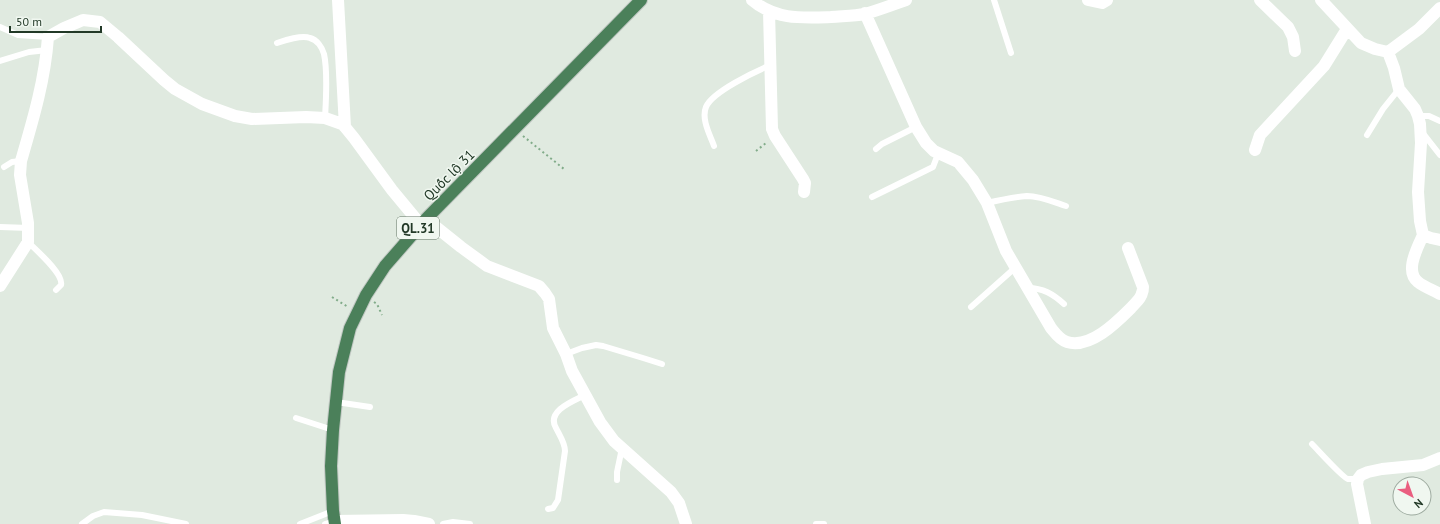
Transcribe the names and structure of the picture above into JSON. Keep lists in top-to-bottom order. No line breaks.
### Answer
{"streets":{"highway":["Quốc lộ 31","QL.31"]},"scale_bar":"50 m","north":"bottom right"}
